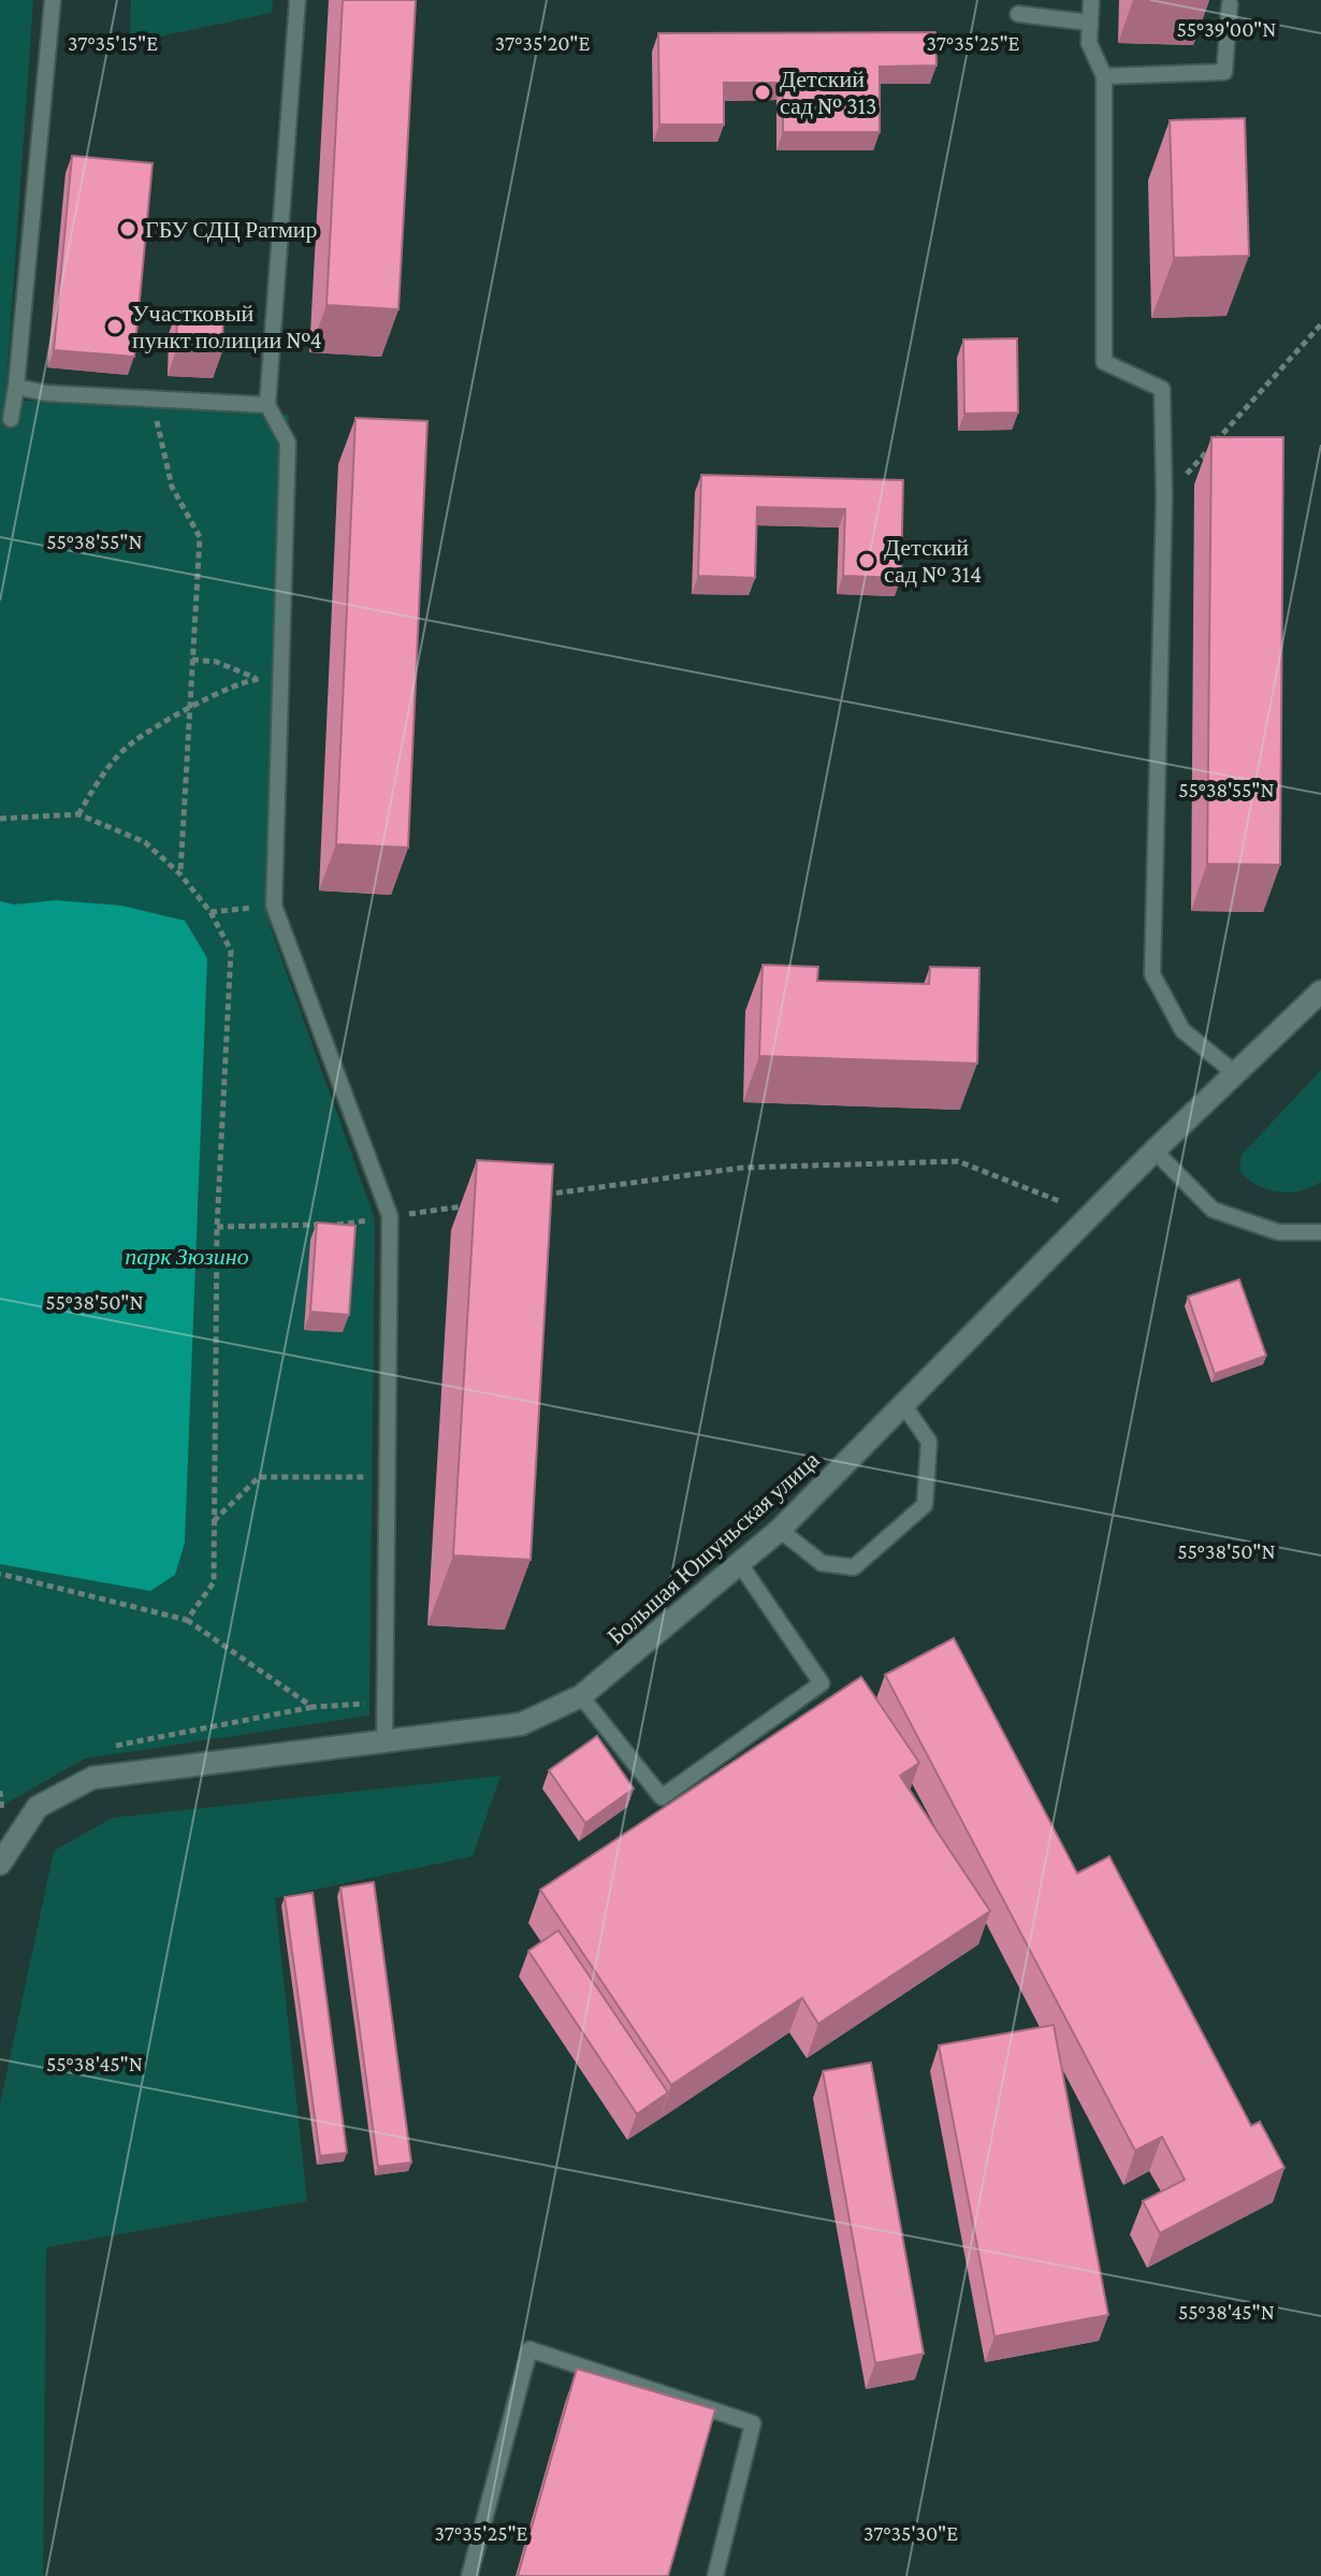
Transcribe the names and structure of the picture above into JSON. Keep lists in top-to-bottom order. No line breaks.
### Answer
{"streets":{"street":["Большая Юшуньская улица"]},"parks":["парк Зюзино"],"places":["Детский сад № 313","ГБУ СДЦ Ратмир","Участковый пункт полиции №4","Детский сад № 314"],"coordinates":["55°39'00\"N","37°35'15\"E","37°35'20\"E","37°35'25\"E","55°38'55\"N","55°38'50\"N","55°38'45\"N","37°35'30\"E"]}
